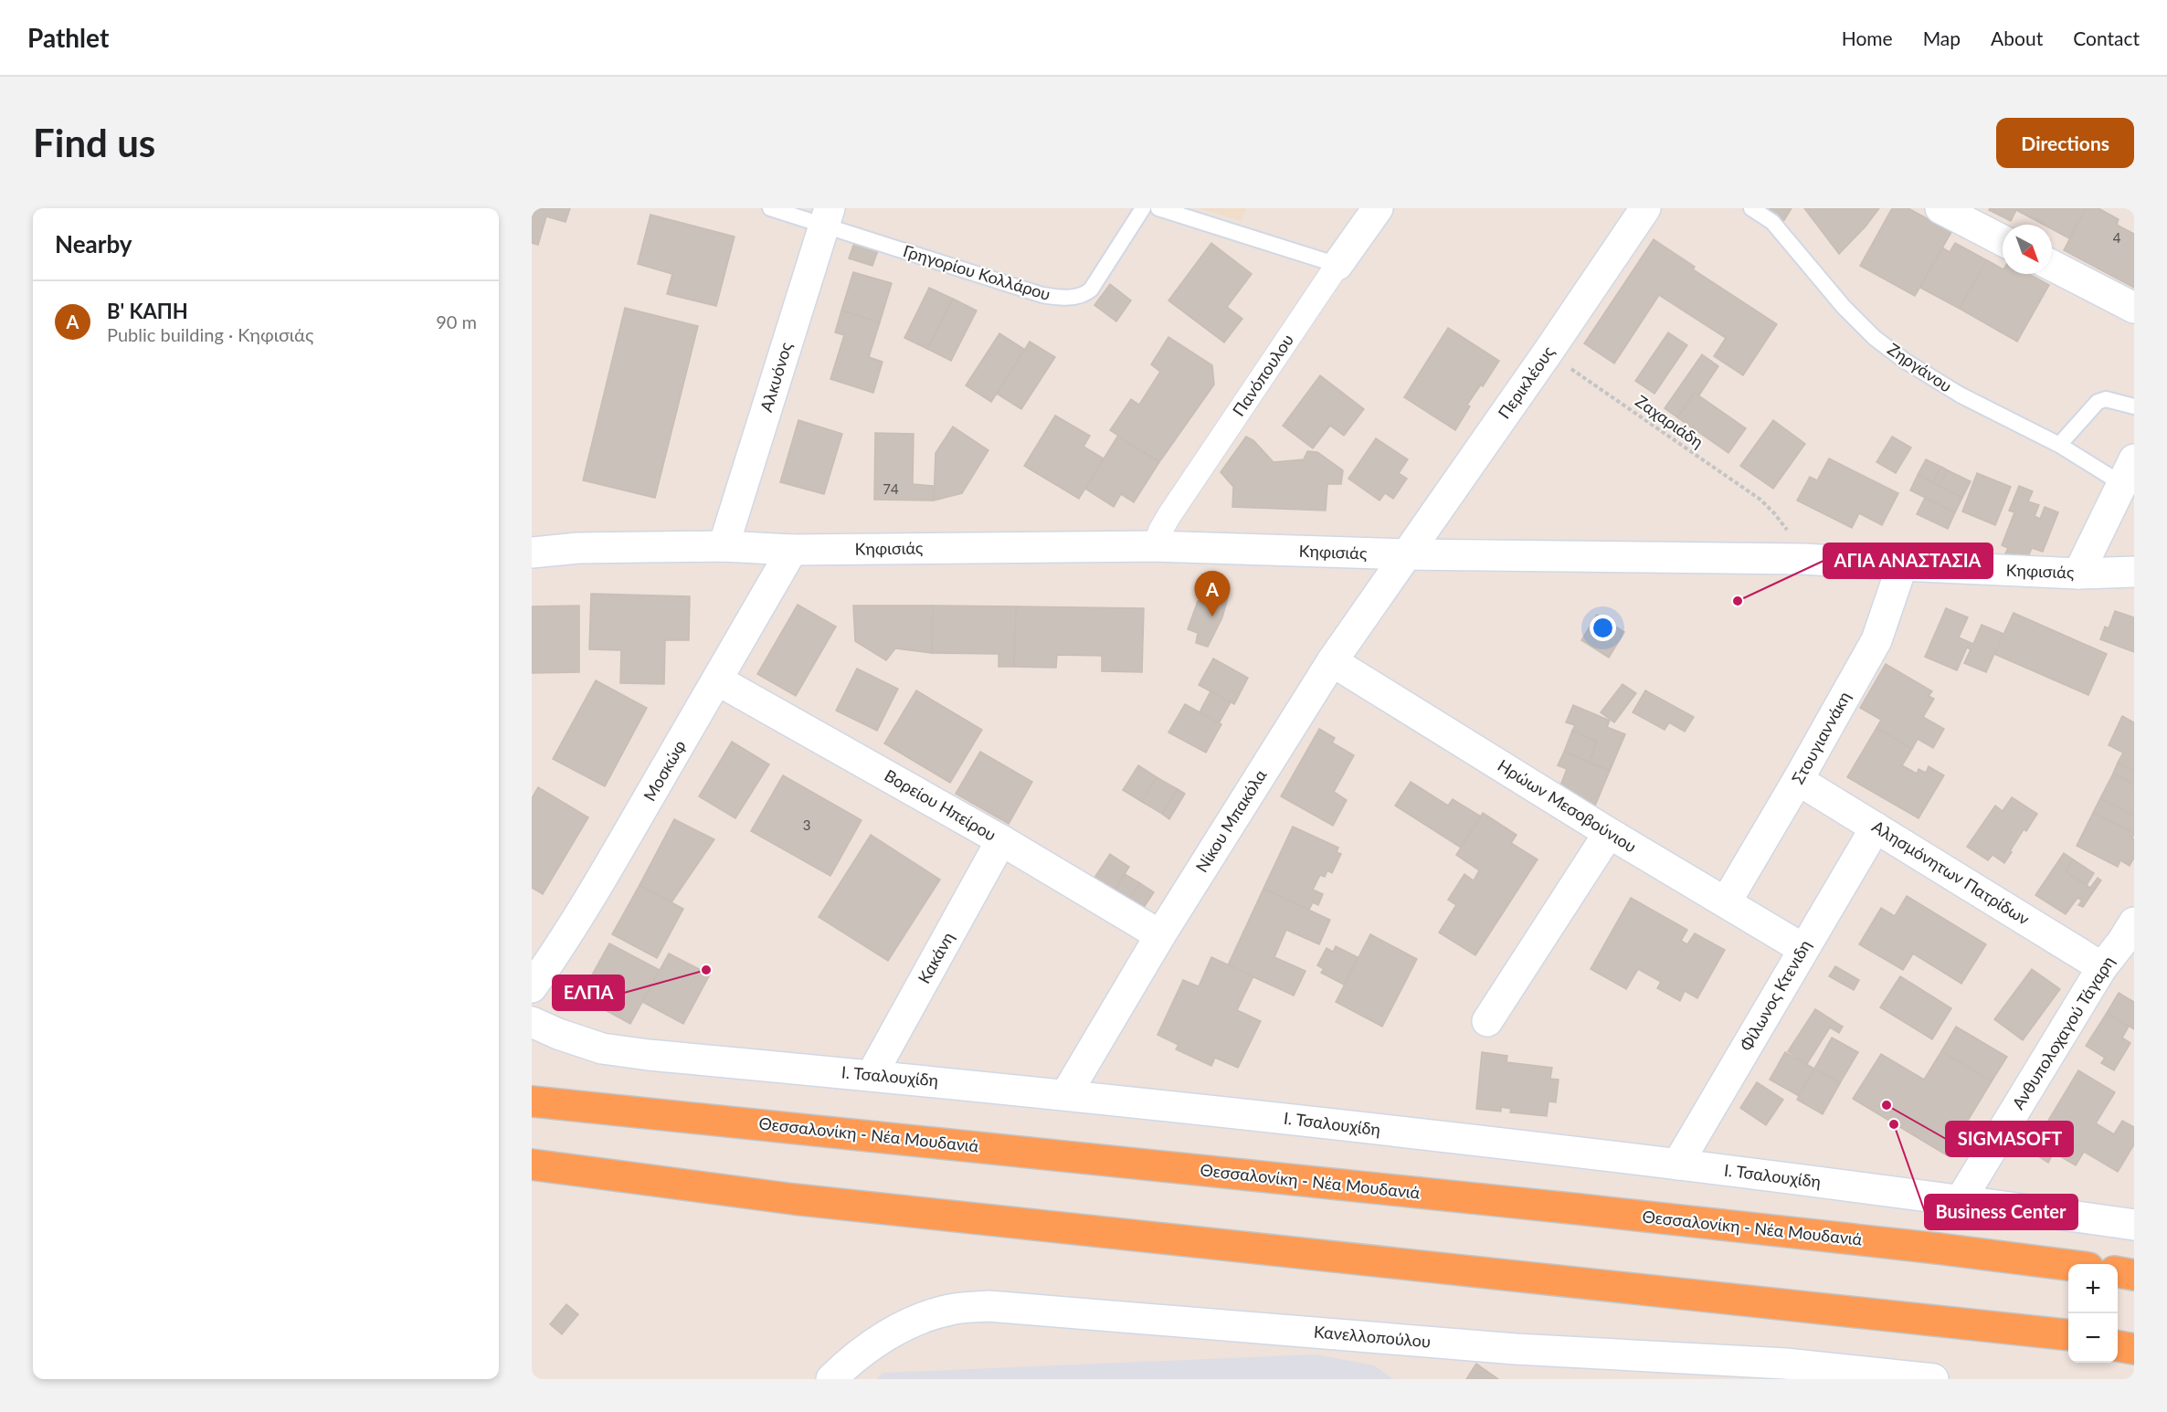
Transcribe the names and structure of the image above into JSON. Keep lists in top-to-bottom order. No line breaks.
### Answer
{"streets":{"highway":["Θεσσαλονίκη - Νέα Μουδανιά"],"street":["Πανόπουλου","Αλκυόνος","Περικλέους","Κηφισιάς","Στουγιαννάκη","Μοσκώφ","Βορείου Ηπείρου","Ηρώων Μεσοβούνιου","Νίκου Μπακόλα","Αλησμόνητων Πατρίδων","Κακάνη","Φίλωνος Κτενιδη","Ανθυπολοχαγού Τάγαρη","Ι. Τσαλουχίδη","Κανελλοπούλου"],"lane":["Γρηγορίου Κολλάρου","Ζηργάνου"],"path":["Ζαχαριάδη"]},"crossings":[["Γρηγορίου Κολλάρου","Αλκυόνος"],["Πανόπουλου","Κηφισιάς"],["Αλκυόνος","Κηφισιάς"],["Περικλέους","Ζαχαριάδη"],["Περικλέους","Κηφισιάς"],["Περικλέους","Νίκου Μπακόλα"],["Κηφισιάς","Στουγιαννάκη"],["Κηφισιάς","Μοσκώφ"],["Κηφισιάς","Νίκου Μπακόλα"],["Στουγιαννάκη","Ηρώων Μεσοβούνιου"],["Στουγιαννάκη","Αλησμόνητων Πατρίδων"],["Μοσκώφ","Βορείου Ηπείρου"],["Βορείου Ηπείρου","Νίκου Μπακόλα"],["Βορείου Ηπείρου","Κακάνη"],["Ηρώων Μεσοβούνιου","Νίκου Μπακόλα"],["Ηρώων Μεσοβούνιου","Φίλωνος Κτενιδη"],["Νίκου Μπακόλα","Ι. Τσαλουχίδη"],["Αλησμόνητων Πατρίδων","Φίλωνος Κτενιδη"],["Αλησμόνητων Πατρίδων","Ανθυπολοχαγού Τάγαρη"],["Κακάνη","Ι. Τσαλουχίδη"],["Φίλωνος Κτενιδη","Ι. Τσαλουχίδη"],["Ανθυπολοχαγού Τάγαρη","Ι. Τσαλουχίδη"]],"places":["ΑΓΙΑ ΑΝΑΣΤΑΣΙΑ","ΕΛΠΑ","SIGMASOFT","Business Center"],"house_numbers":["4","74","3"],"north":"bottom right","page":{"header":"Pathlet","nav":["Home","Map","About","Contact"],"buttons":"Directions","title":"Find us","heading":"Nearby","list":[{"mark":"A","name":"Β' ΚΑΠΗ","note":"Public building · Κηφισιάς","value":"90 m"}],"pins":"A","map_buttons":["+","−"]}}
